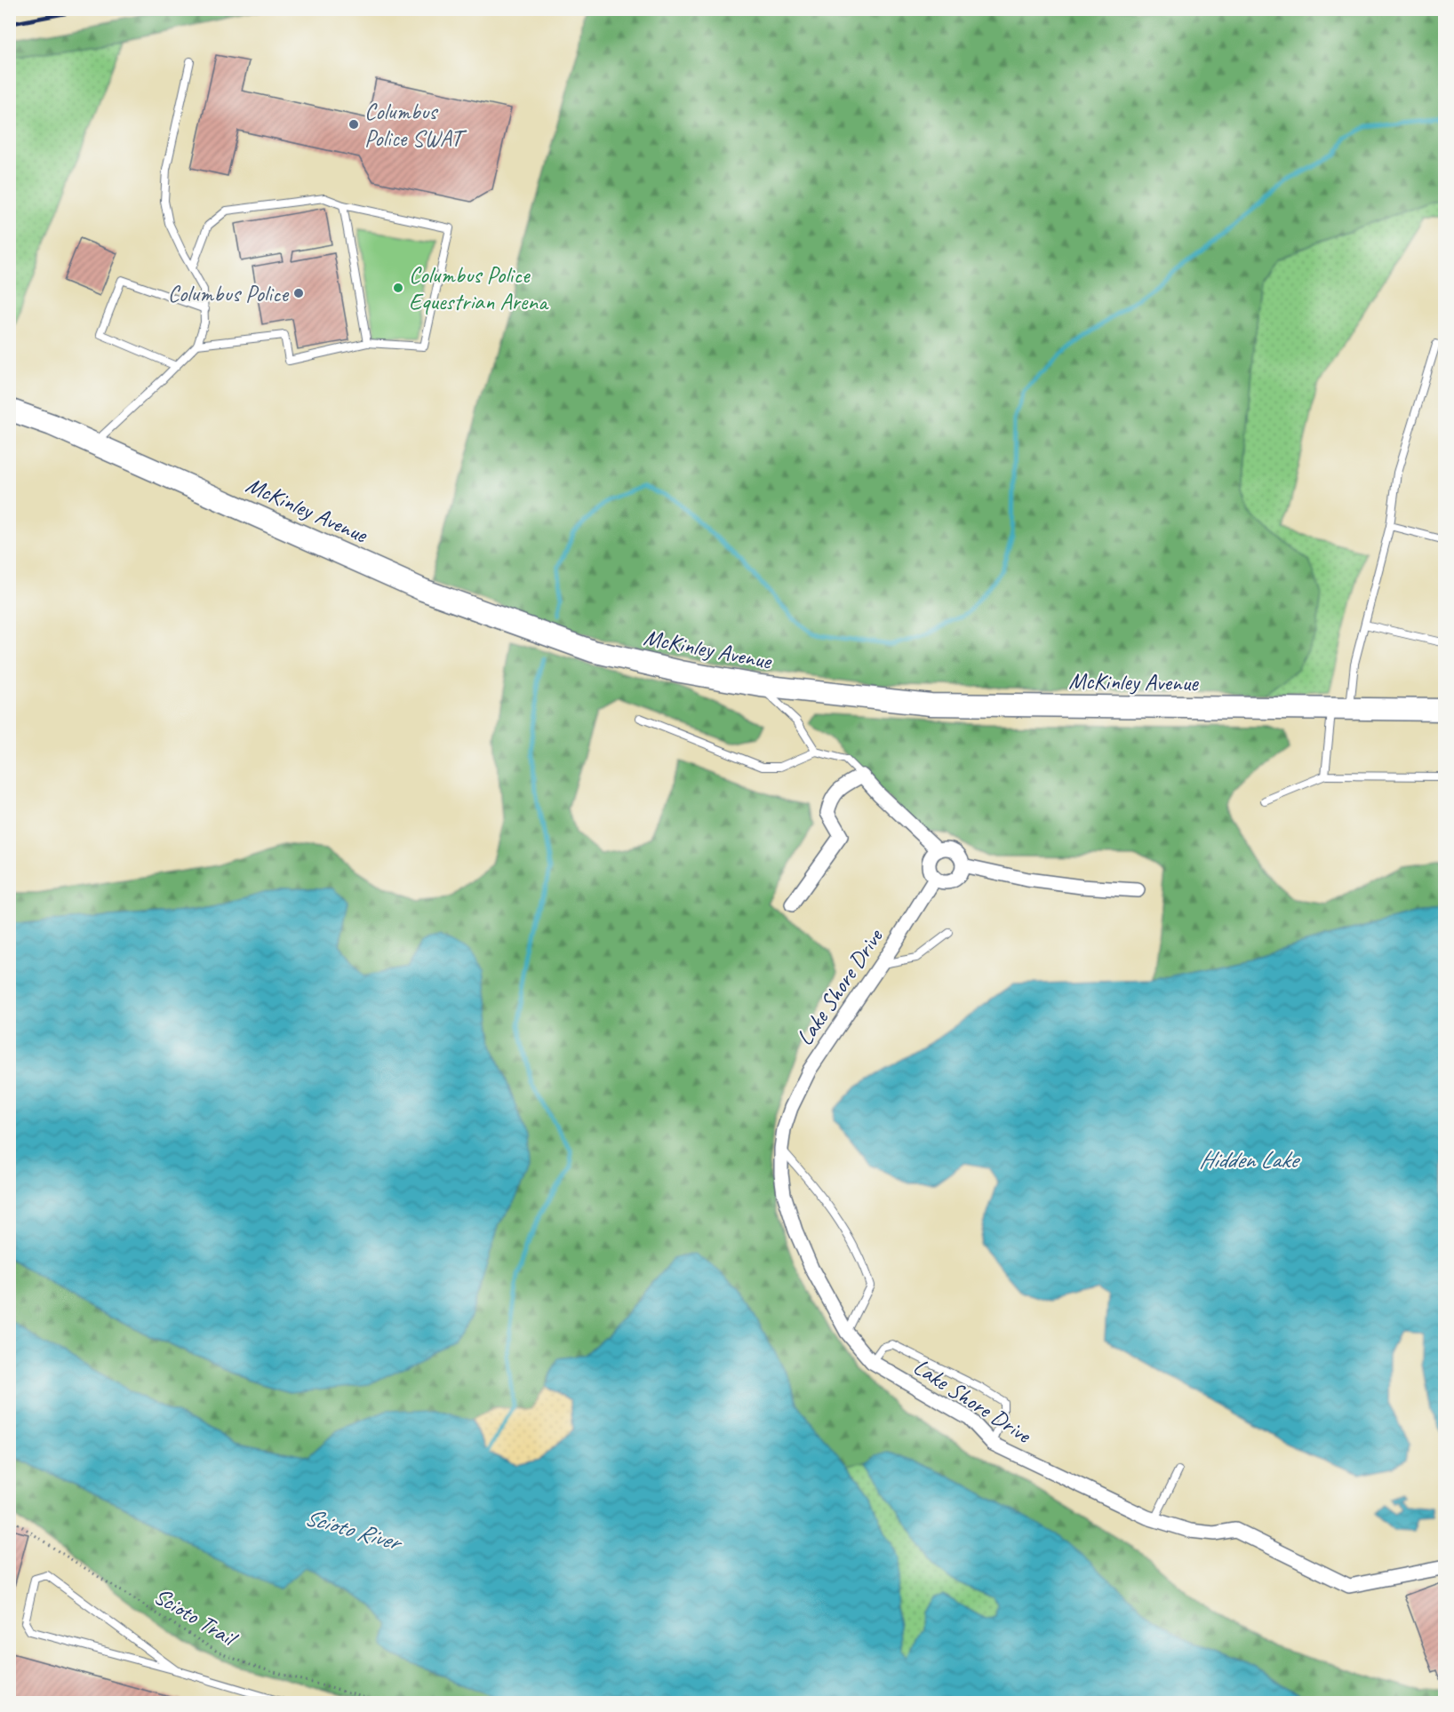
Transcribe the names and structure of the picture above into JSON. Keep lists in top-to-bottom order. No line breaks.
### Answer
{"streets":{"main road":["McKinley Avenue"],"street":["Lake Shore Drive"],"path":["Scioto Trail"]},"water":["Hidden Lake","Scioto River"],"places":["Columbus Police SWAT","Columbus Police Equestrian Arena","Columbus Police"]}
